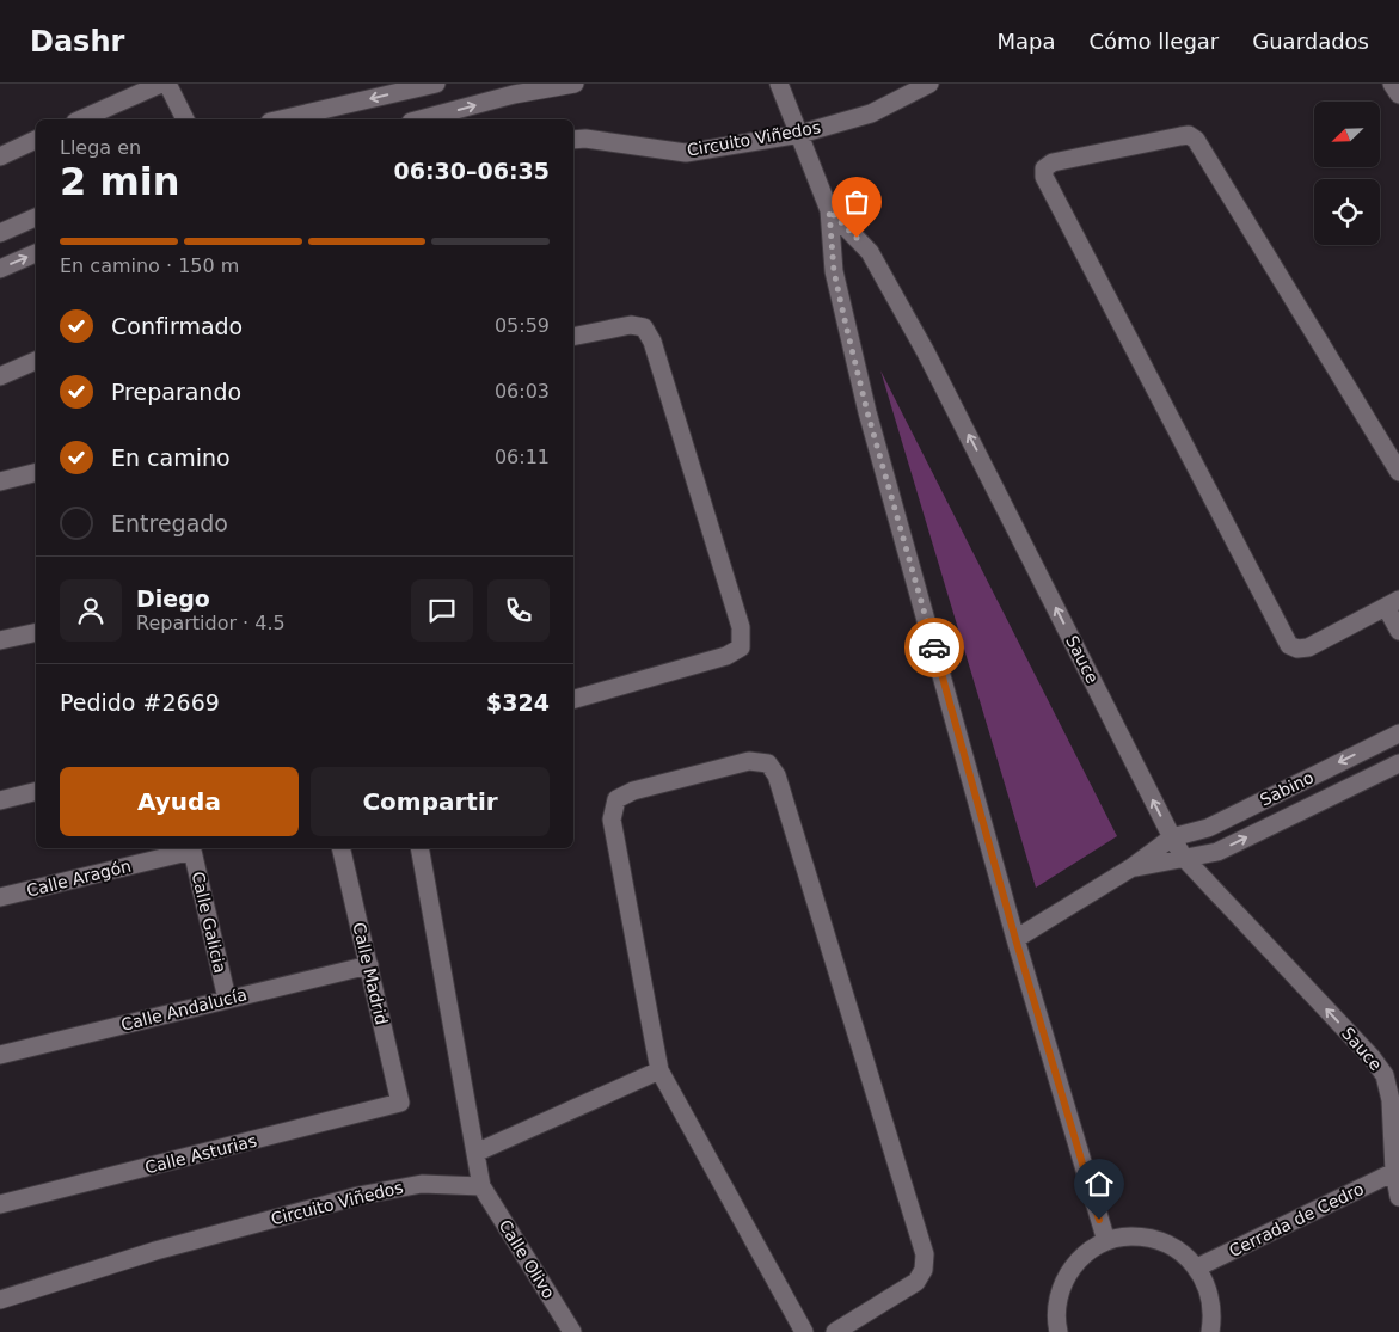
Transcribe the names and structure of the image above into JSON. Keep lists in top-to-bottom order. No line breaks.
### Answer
{"streets":{"street":["Circuito Viñedos","Sauce","Sabino","Calle Aragón","Calle Galicia","Calle Madrid","Calle Andalucía","Calle Asturias","Cerrada de Cedro","Calle Olivo"]},"crossings":[["Circuito Viñedos","Calle Olivo"],["Sauce","Sabino"],["Sauce","Cerrada de Cedro"],["Calle Aragón","Calle Galicia"],["Calle Galicia","Calle Andalucía"],["Calle Madrid","Calle Andalucía"],["Calle Madrid","Calle Asturias"]],"north":"bottom left","page":{"header":"Dashr","nav":["Mapa","Cómo llegar","Guardados"],"heading":["2 min","Llega en","06:30–06:35"],"panel":["Diego","Repartidor · 4.5","Pedido #2669","$324"],"bar":"En camino · 150 m","list":[["Confirmado","05:59"],["Preparando","06:03"],["En camino","06:11"],"Entregado"],"buttons":["Ayuda","Compartir"]}}
